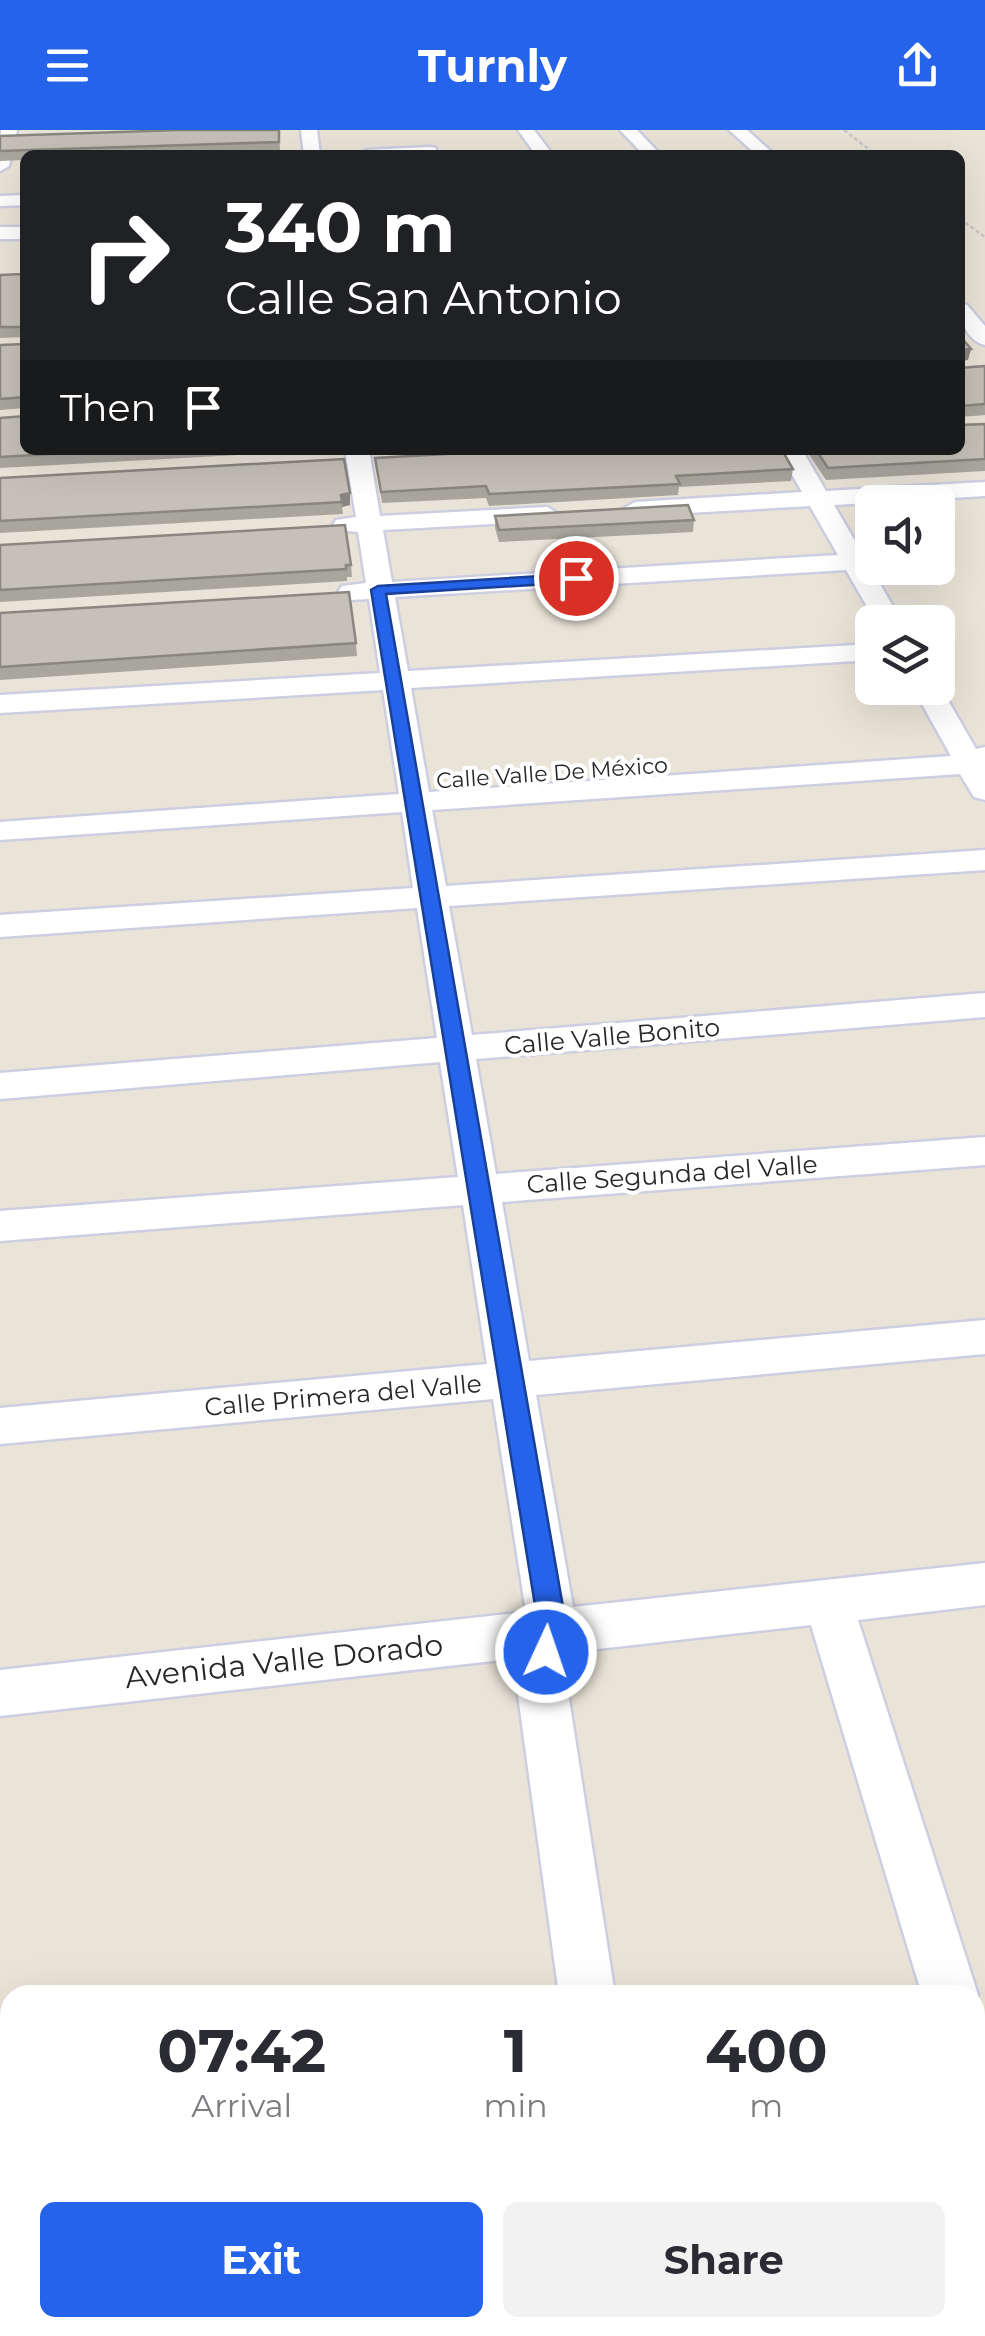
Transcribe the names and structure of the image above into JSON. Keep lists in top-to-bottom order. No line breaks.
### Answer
{"streets":{"street":["Calle Valle De México","Calle Valle Bonito","Calle Segunda del Valle","Calle Primera del Valle","Avenida Valle Dorado"]},"page":{"header":"Turnly","turn":["340 m","Calle San Antonio"],"then":"Then","eta":["07:42","Arrival","1","min","400","m"],"buttons":["Exit","Share"]}}
